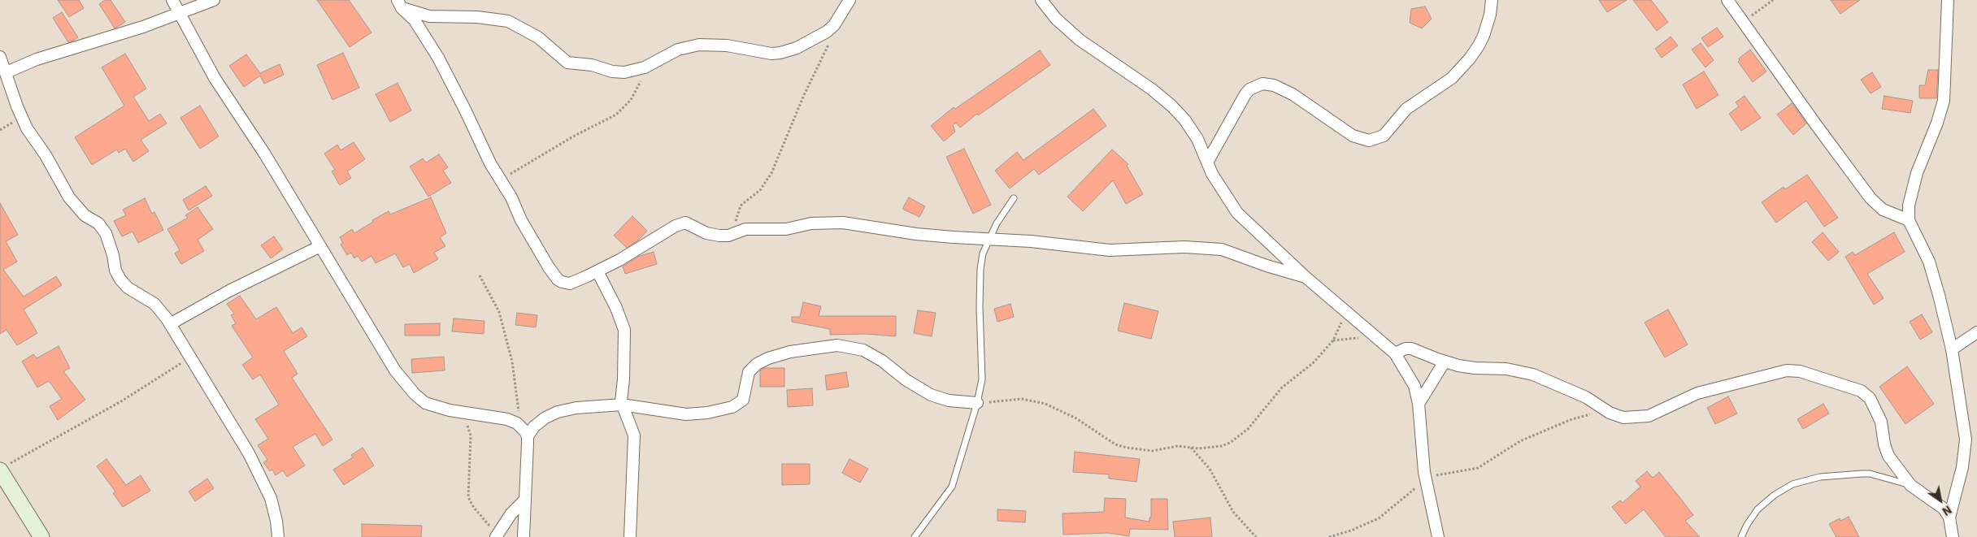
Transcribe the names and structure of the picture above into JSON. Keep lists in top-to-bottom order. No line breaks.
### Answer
{"north":"bottom right"}
